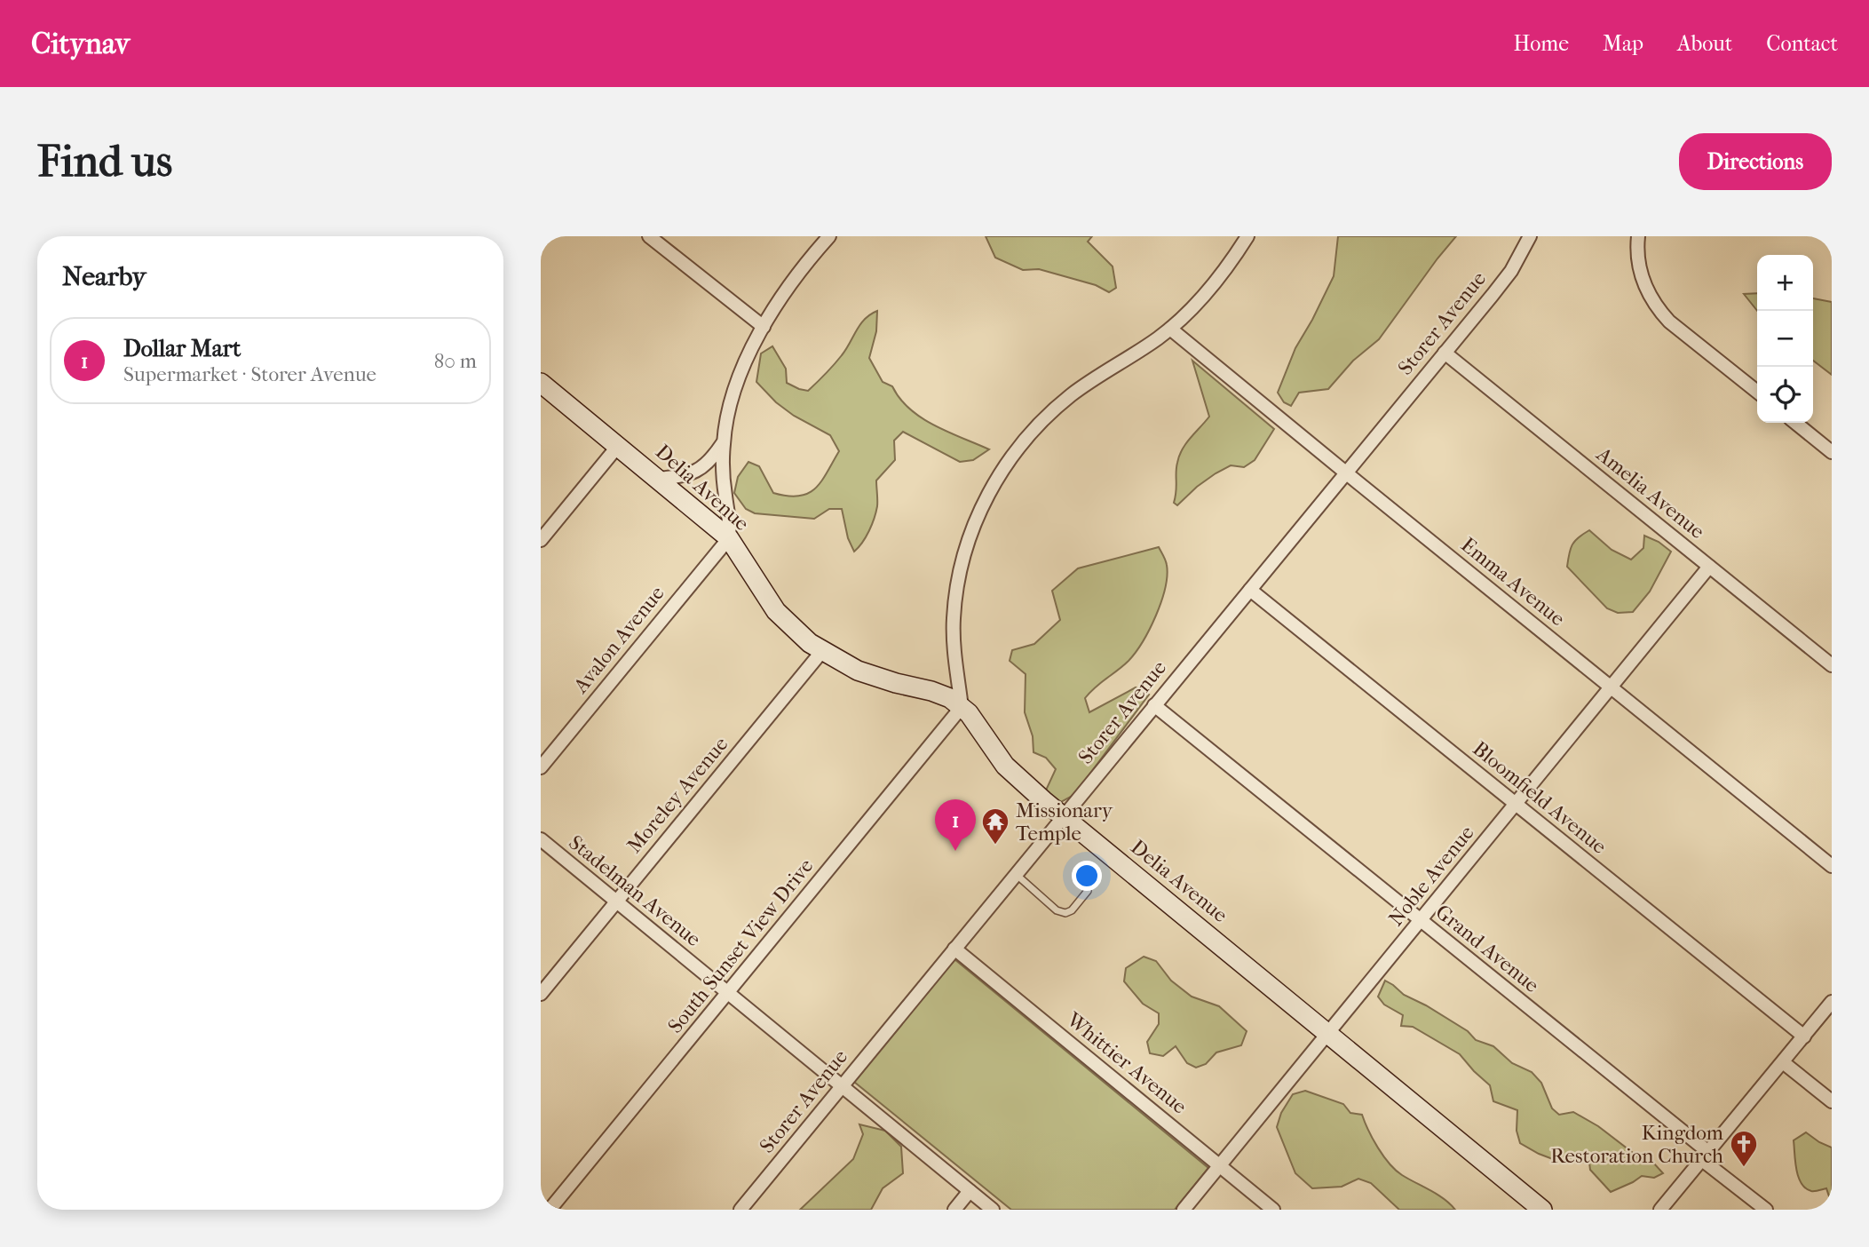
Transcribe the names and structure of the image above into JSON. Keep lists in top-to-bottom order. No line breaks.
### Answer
{"streets":{"street":["Storer Avenue","Delia Avenue","Amelia Avenue","Emma Avenue","Avalon Avenue","Moreley Avenue","Bloomfield Avenue","Noble Avenue","Stadelman Avenue","South Sunset View Drive","Grand Avenue","Whittier Avenue"]},"crossings":[["Storer Avenue","Delia Avenue"],["Storer Avenue","Amelia Avenue"],["Storer Avenue","Emma Avenue"],["Storer Avenue","Bloomfield Avenue"],["Storer Avenue","Stadelman Avenue"],["Storer Avenue","Grand Avenue"],["Storer Avenue","Whittier Avenue"],["Delia Avenue","Avalon Avenue"],["Delia Avenue","Moreley Avenue"],["Delia Avenue","Noble Avenue"],["Delia Avenue","South Sunset View Drive"],["Amelia Avenue","Noble Avenue"],["Emma Avenue","Noble Avenue"],["Moreley Avenue","Stadelman Avenue"],["Bloomfield Avenue","Noble Avenue"],["Noble Avenue","Grand Avenue"],["Noble Avenue","Whittier Avenue"],["Stadelman Avenue","South Sunset View Drive"]],"places":{"temple":["Missionary Temple"],"church":["Kingdom Restoration Church"]},"page":{"header":"Citynav","nav":["Home","Map","About","Contact"],"buttons":"Directions","title":"Find us","heading":"Nearby","map_buttons":["+","−"],"list":[{"mark":"1","name":"Dollar Mart","note":"Supermarket · Storer Avenue","value":"80 m"}],"pins":"1"}}
